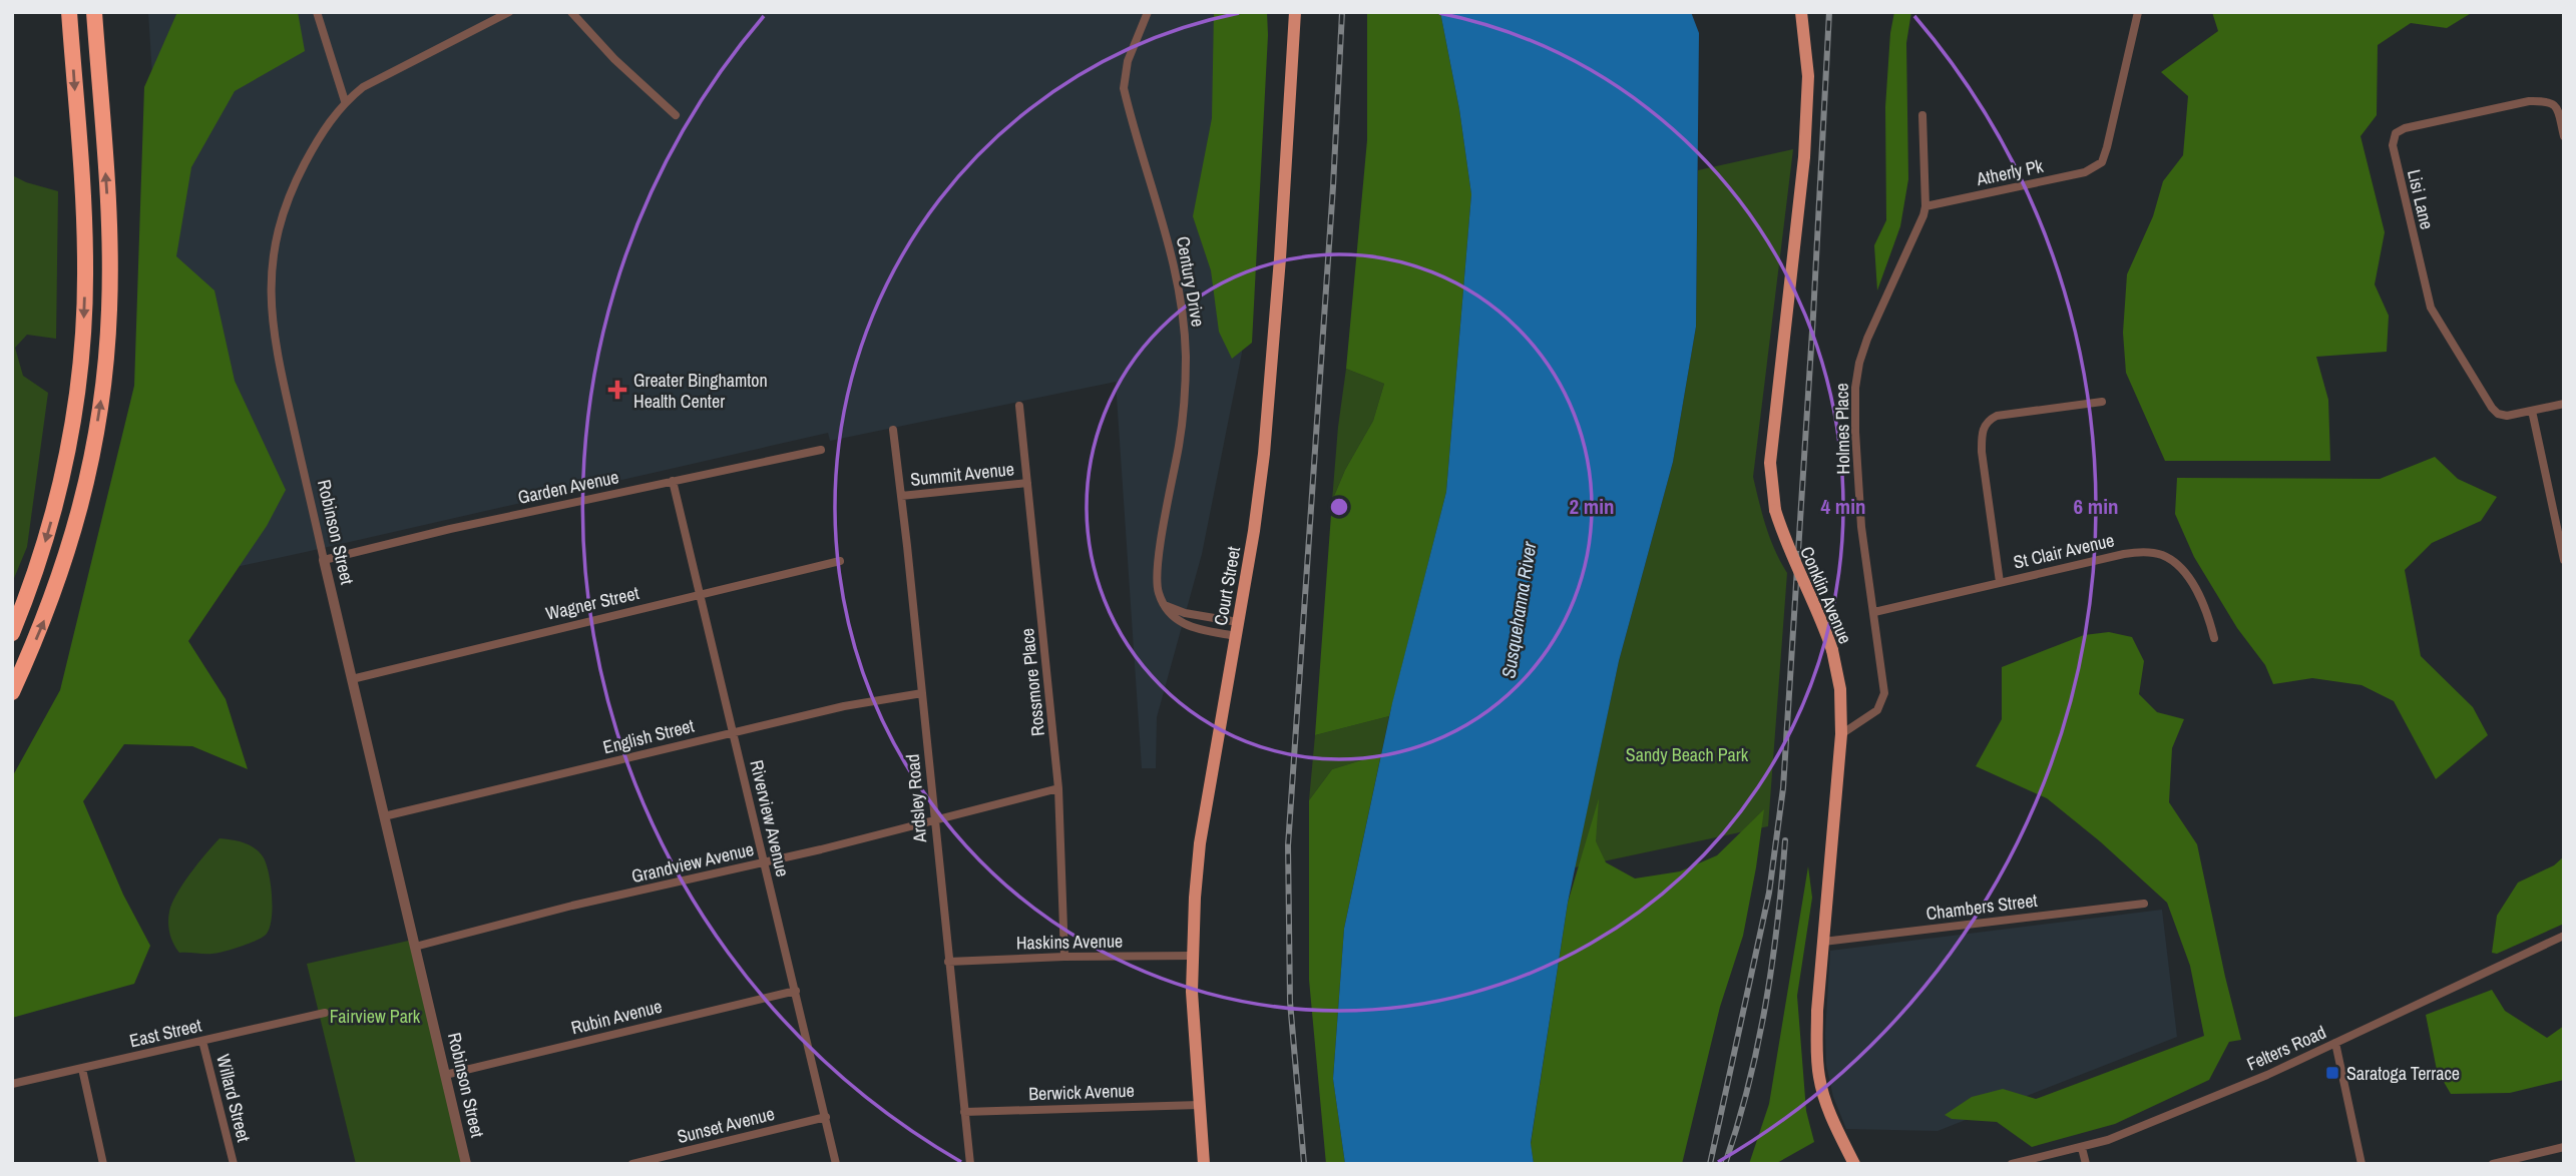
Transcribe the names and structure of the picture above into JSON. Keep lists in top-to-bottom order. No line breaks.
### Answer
{"streets":{"main road":["Court Street","Conklin Avenue"],"street":["Atherly Pk","Lisi Lane","Century Drive","Holmes Place","Summit Avenue","Garden Avenue","Robinson Street","St Clair Avenue","Wagner Street","Rossmore Place","English Street","Ardsley Road","Riverview Avenue","Grandview Avenue","Chambers Street","Haskins Avenue","Rubin Avenue","East Street","Felters Road","Berwick Avenue","Willard Street","Sunset Avenue"]},"crossings":[["Atherly Pk","Holmes Place"],["Holmes Place","St Clair Avenue"],["Holmes Place","Conklin Avenue"],["Summit Avenue","Rossmore Place"],["Summit Avenue","Ardsley Road"],["Garden Avenue","Robinson Street"],["Garden Avenue","Riverview Avenue"],["Robinson Street","Wagner Street"],["Robinson Street","English Street"],["Robinson Street","Grandview Avenue"],["Robinson Street","Rubin Avenue"],["Court Street","Haskins Avenue"],["Court Street","Berwick Avenue"],["Conklin Avenue","Chambers Street"],["Wagner Street","Riverview Avenue"],["Rossmore Place","Grandview Avenue"],["Rossmore Place","Haskins Avenue"],["English Street","Ardsley Road"],["English Street","Riverview Avenue"],["Ardsley Road","Grandview Avenue"],["Ardsley Road","Haskins Avenue"],["Ardsley Road","Berwick Avenue"],["Riverview Avenue","Grandview Avenue"],["Riverview Avenue","Rubin Avenue"],["Riverview Avenue","Sunset Avenue"],["East Street","Willard Street"]],"water":["Susquehanna River"],"parks":["Sandy Beach Park","Fairview Park"],"places":{"health":["Greater Binghamton Health Center"],"transit":["Saratoga Terrace"]},"rings":["2 min","4 min","6 min"]}
